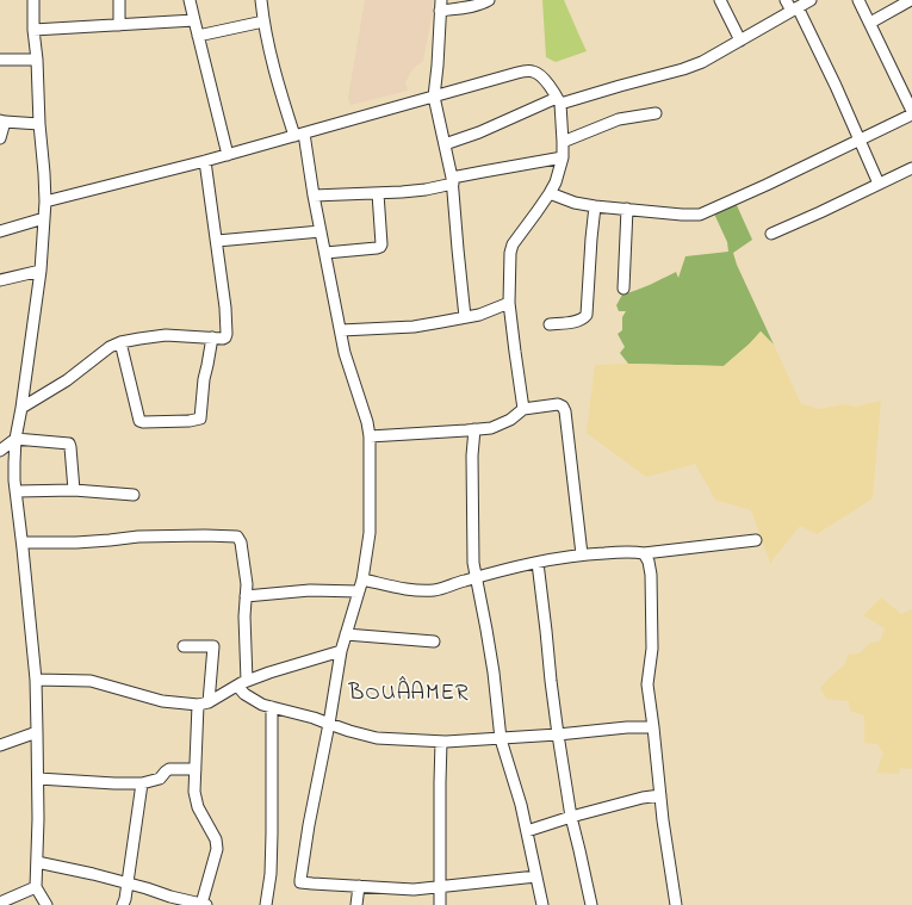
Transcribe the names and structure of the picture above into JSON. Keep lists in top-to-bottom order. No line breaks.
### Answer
{"districts":["BOUÂAMER"]}
